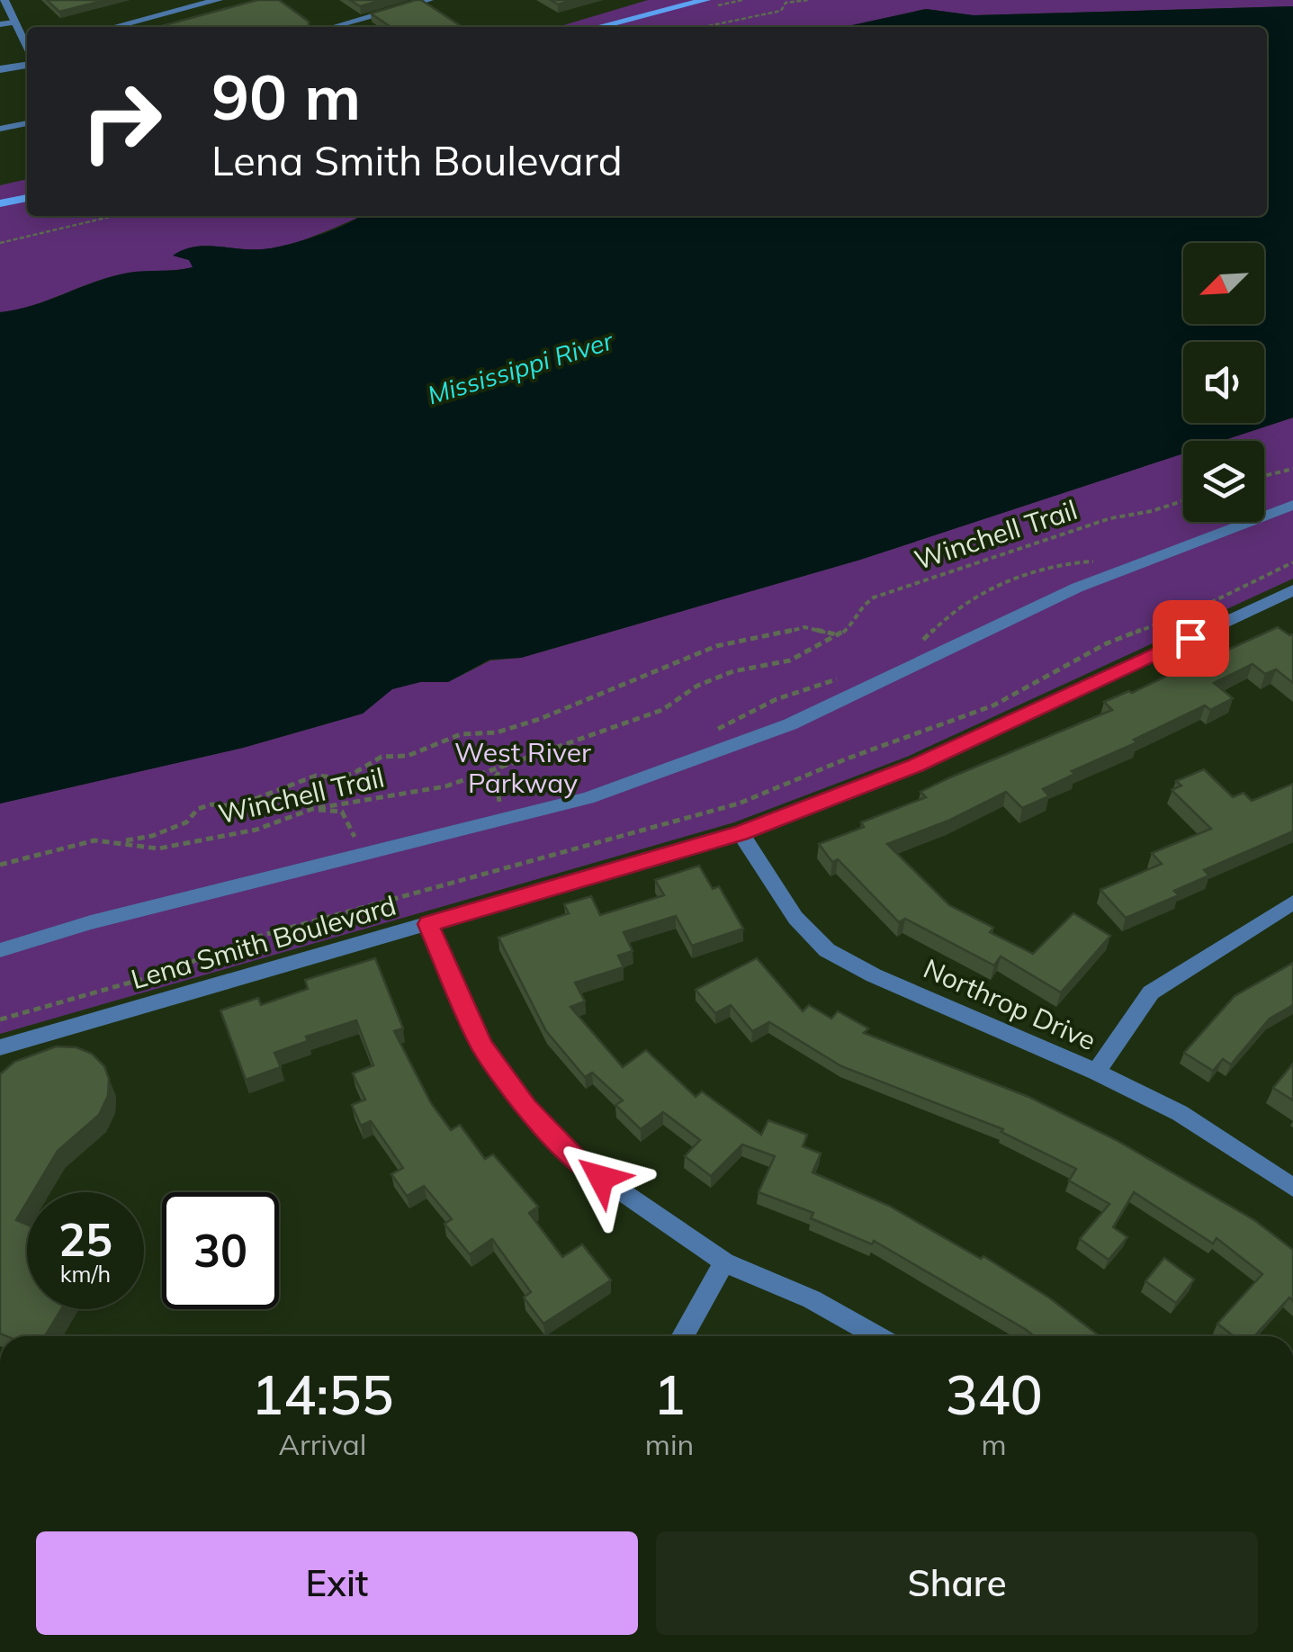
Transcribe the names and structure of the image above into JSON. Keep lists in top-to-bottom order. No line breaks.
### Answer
{"streets":{"street":["Lena Smith Boulevard","Northrop Drive"],"path":["Winchell Trail"]},"crossings":[["Lena Smith Boulevard","Northrop Drive"]],"water":["Mississippi River"],"parks":["West River Parkway"],"north":"bottom left","page":{"turn":["90 m","Lena Smith Boulevard"],"speed":"25 km/h","limit":"30","eta":["14:55","Arrival","1","min","340","m"],"buttons":["Exit","Share"]}}
